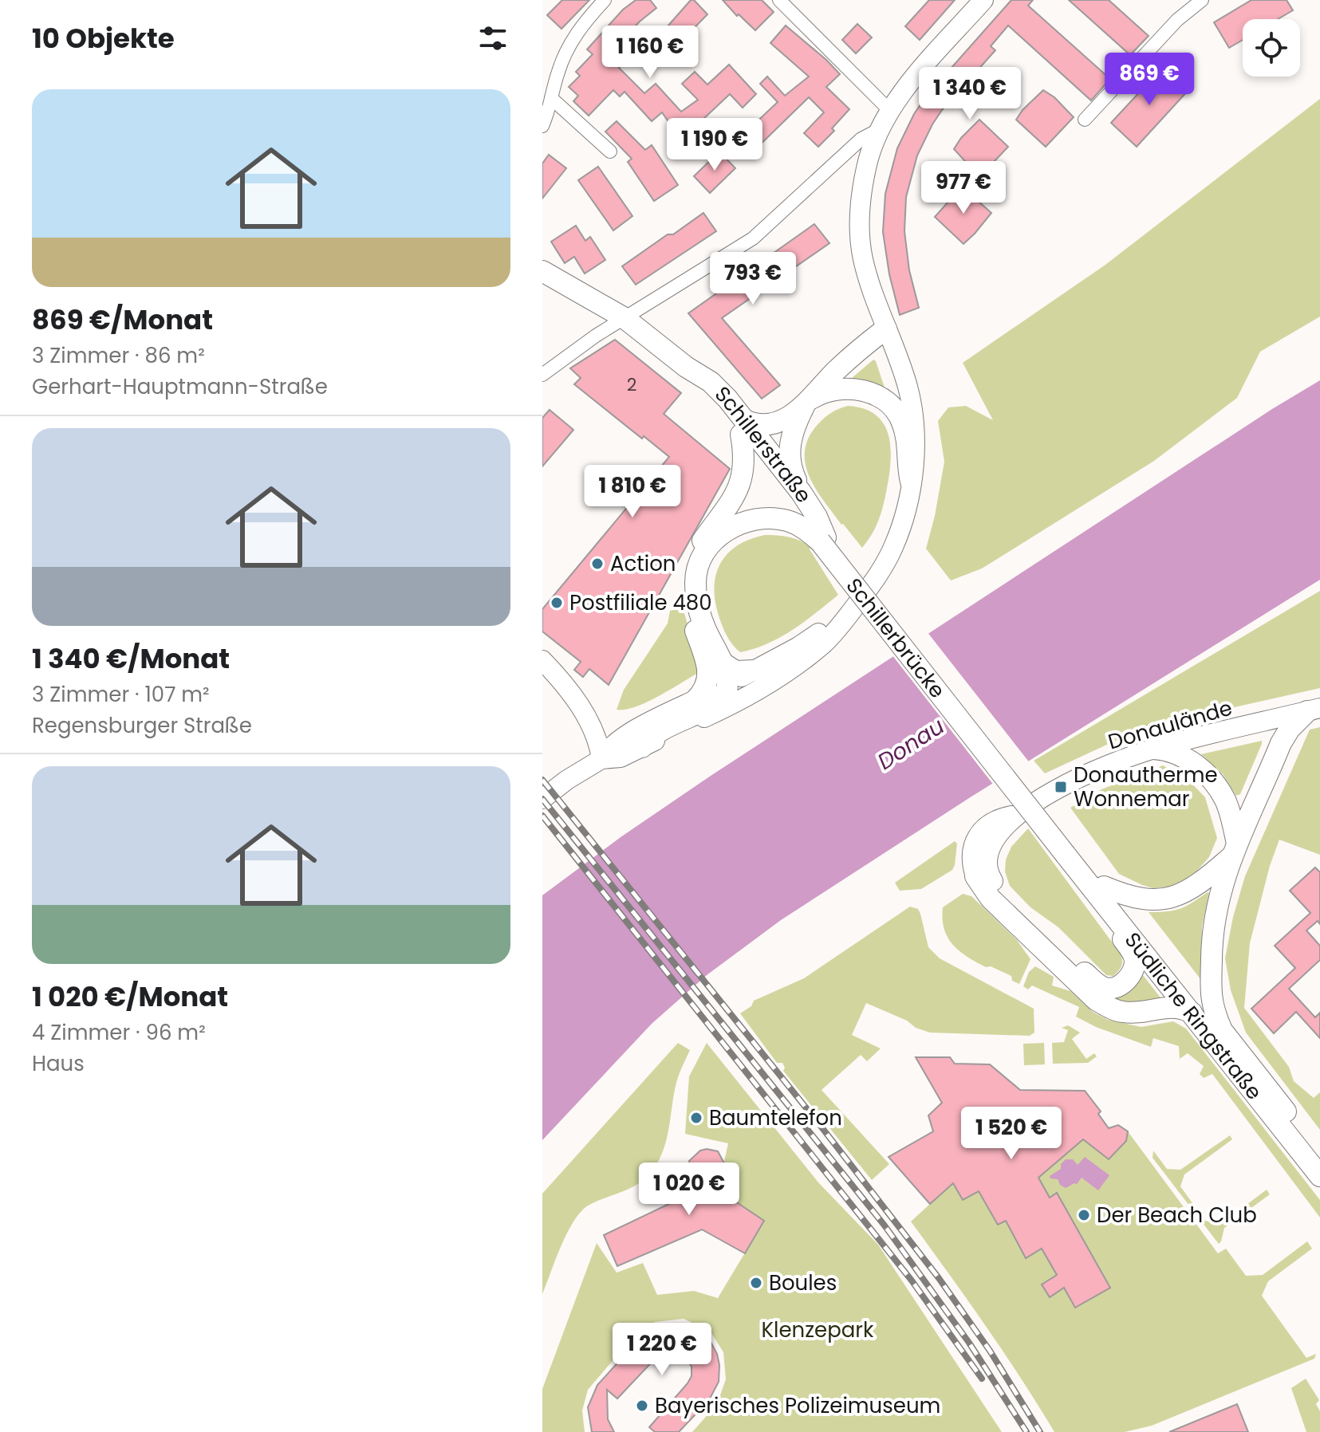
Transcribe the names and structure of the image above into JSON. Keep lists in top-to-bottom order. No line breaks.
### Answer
{"streets":{"main road":["Schillerstraße","Schillerbrücke","Südliche Ringstraße"],"street":["Donaulände"]},"crossings":[["Schillerstraße","Schillerbrücke"],["Schillerbrücke","Südliche Ringstraße"]],"water":["Donau"],"parks":["Klenzepark"],"places":{"other":["Action","Postfiliale 480","Baumtelefon","Der Beach Club","Boules","Bayerisches Polizeimuseum"],"transit":["Donautherme Wonnemar"]},"house_numbers":["2"],"page":{"heading":"10 Objekte","price":["1 160 €","869 €","1 340 €","1 190 €","977 €","793 €","1 810 €","1 520 €","1 020 €","1 220 €"],"list":[{"name":"869 €/Monat","note":"3 Zimmer · 86 m² · Gerhart-Hauptmann-Straße"},{"name":"1 340 €/Monat","note":"3 Zimmer · 107 m² · Regensburger Straße"},{"name":"1 020 €/Monat","note":"4 Zimmer · 96 m² · Haus"}]}}
